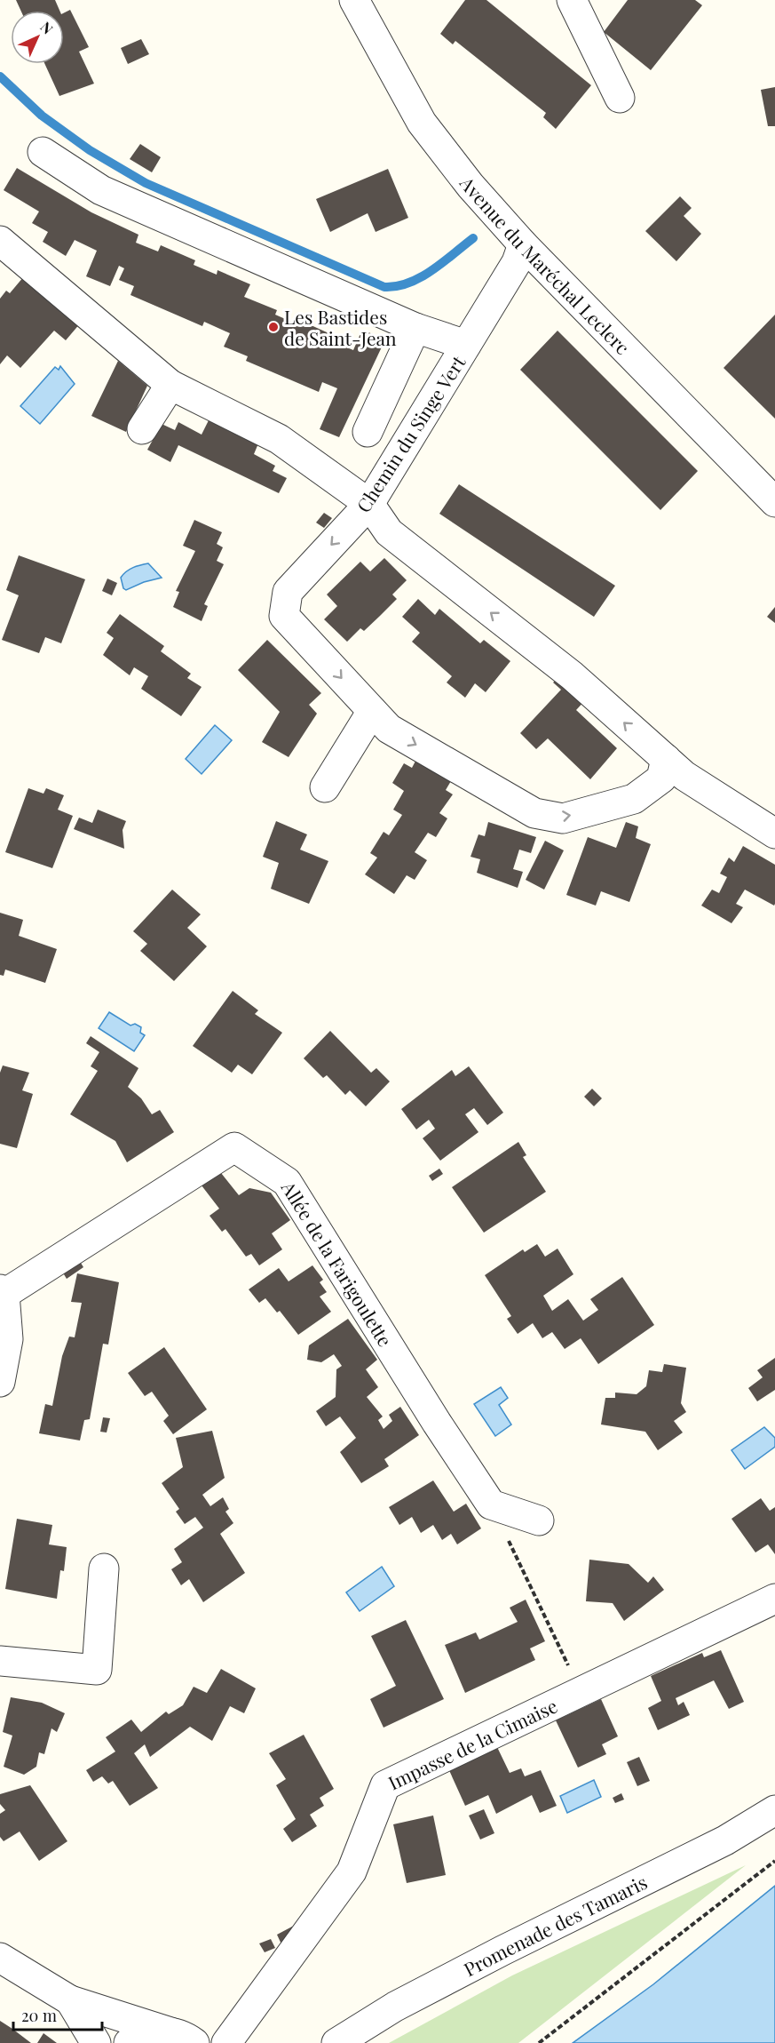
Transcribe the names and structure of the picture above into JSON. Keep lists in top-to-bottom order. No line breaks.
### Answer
{"streets":{"street":["Avenue du Maréchal Leclerc","Chemin du Singe Vert","Allée de la Farigoulette","Impasse de la Cimaise","Promenade des Tamaris"]},"crossings":[["Avenue du Maréchal Leclerc","Chemin du Singe Vert"]],"places":["Les Bastides de Saint-Jean"],"scale_bar":"20 m","north":"top right"}
